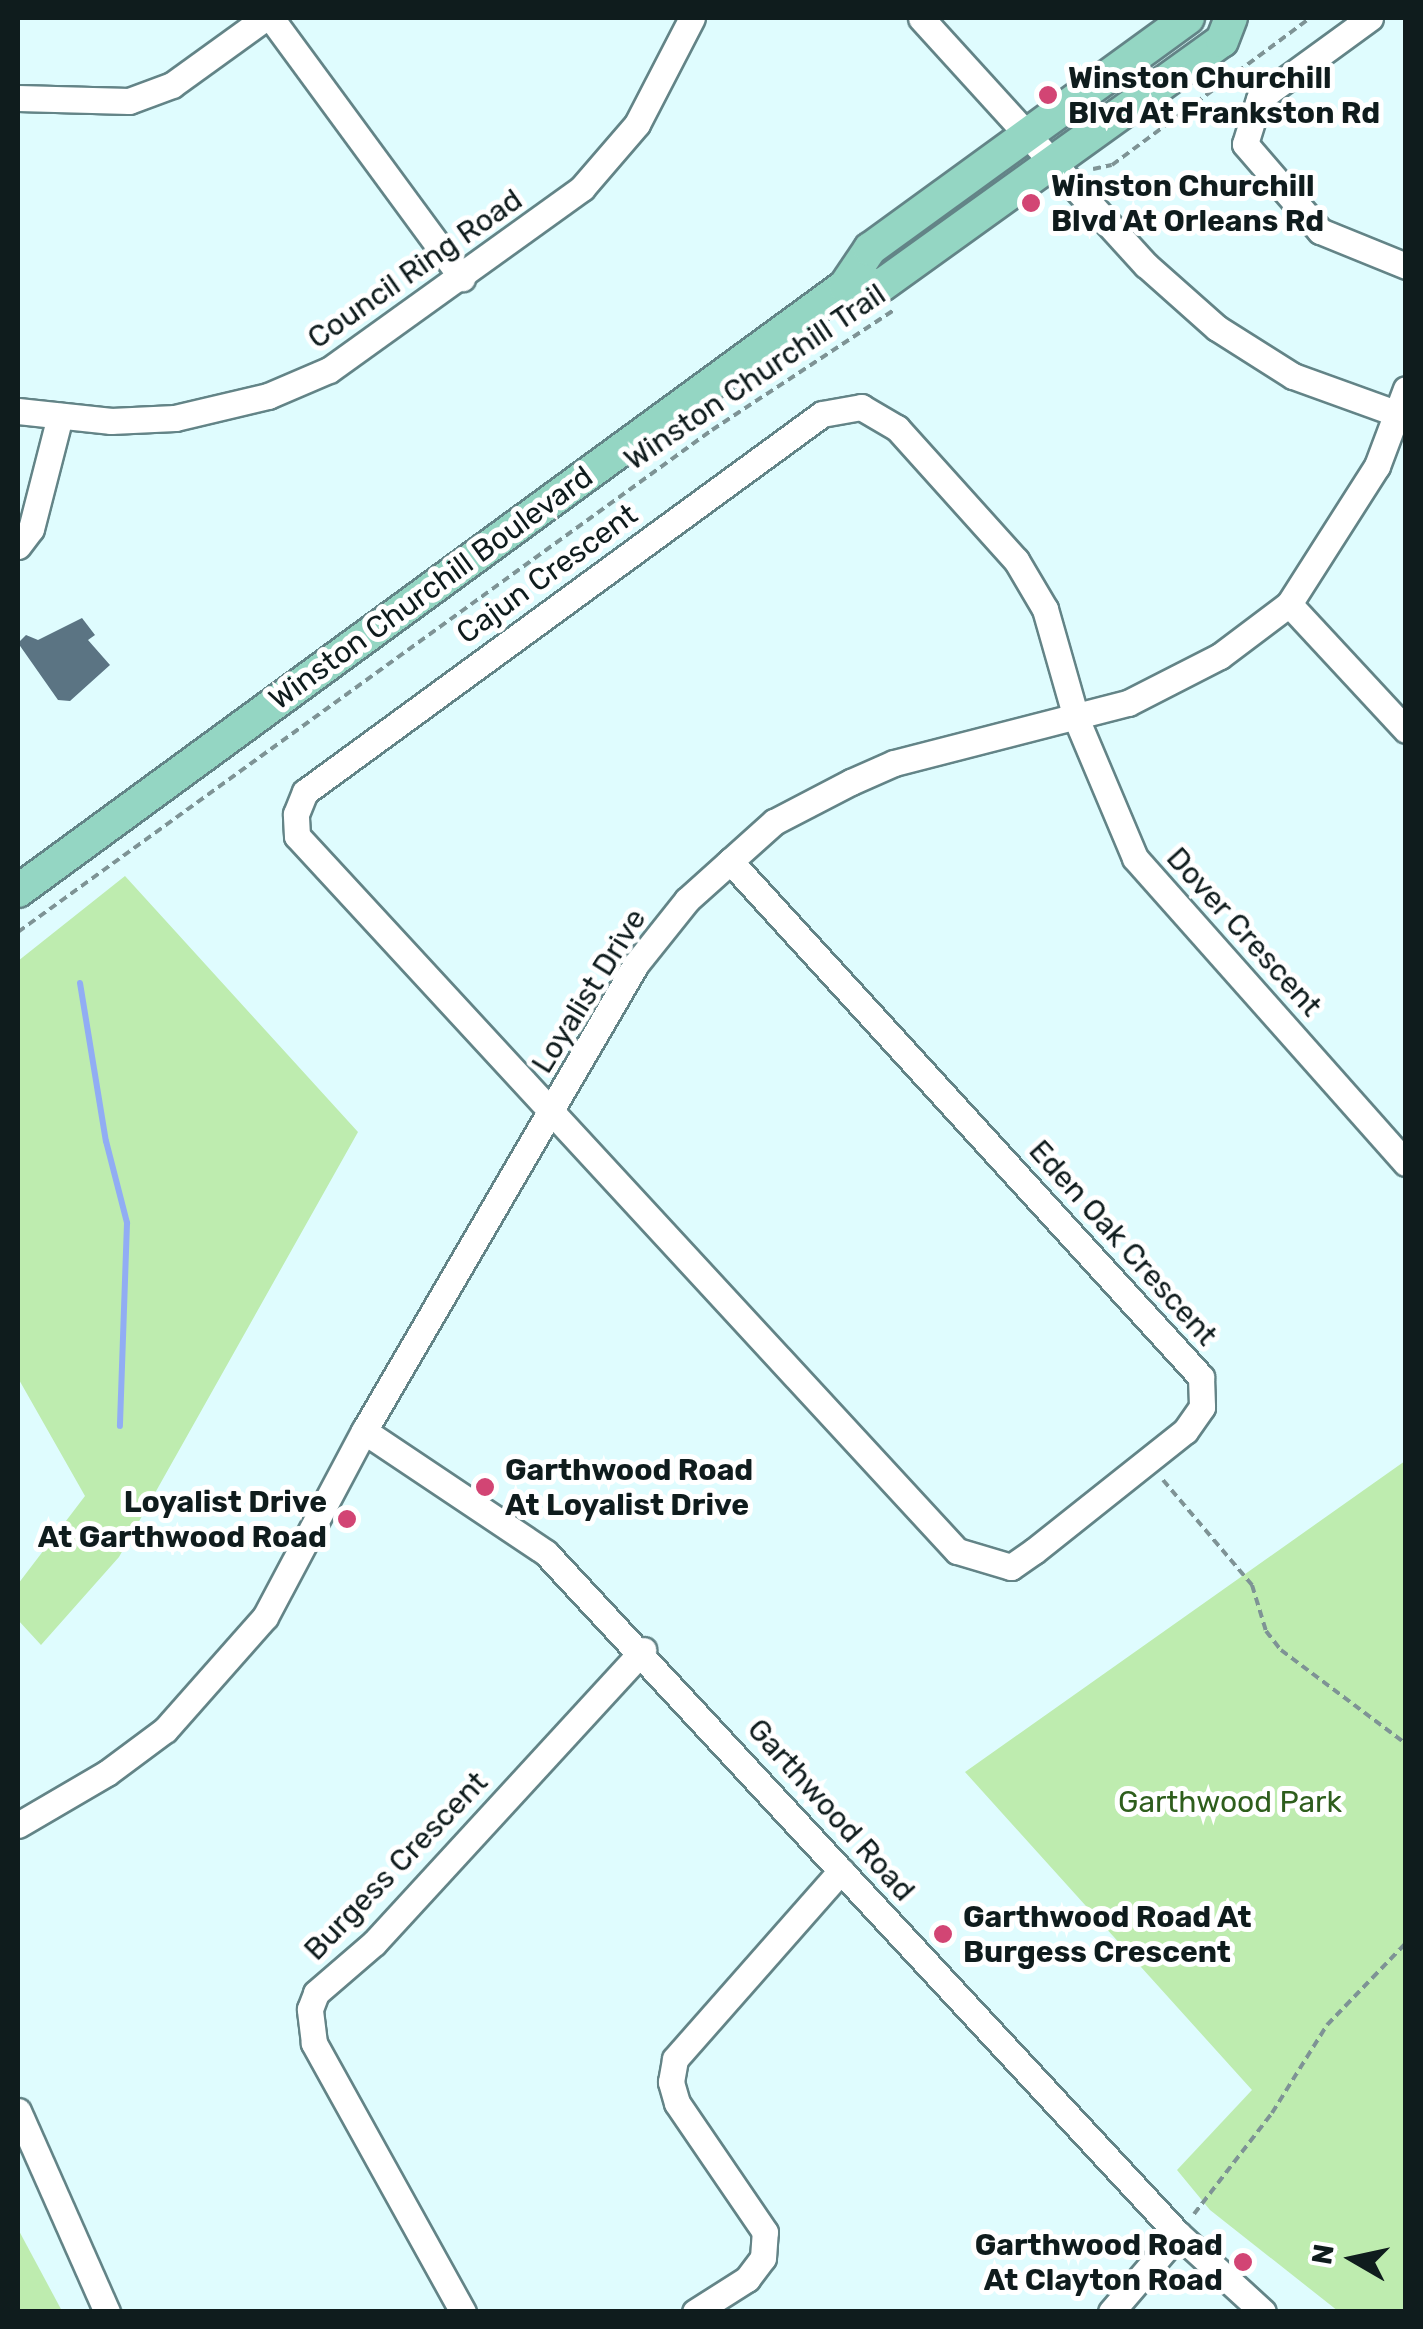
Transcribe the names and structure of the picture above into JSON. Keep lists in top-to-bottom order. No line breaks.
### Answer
{"streets":{"main road":["Winston Churchill Boulevard"],"street":["Council Ring Road","Cajun Crescent","Dover Crescent","Loyalist Drive","Eden Oak Crescent","Garthwood Road","Burgess Crescent"],"path":["Winston Churchill Trail"]},"crossings":[["Cajun Crescent","Dover Crescent"],["Cajun Crescent","Loyalist Drive"],["Cajun Crescent","Eden Oak Crescent"],["Dover Crescent","Loyalist Drive"],["Loyalist Drive","Eden Oak Crescent"],["Loyalist Drive","Garthwood Road"],["Garthwood Road","Burgess Crescent"]],"parks":["Garthwood Park"],"places":["Winston Churchill Blvd At Frankston Rd","Winston Churchill Blvd At Orleans Rd","Garthwood Road At Loyalist Drive","Loyalist Drive At Garthwood Road","Garthwood Road At Burgess Crescent","Garthwood Road At Clayton Road"],"north":"left"}
